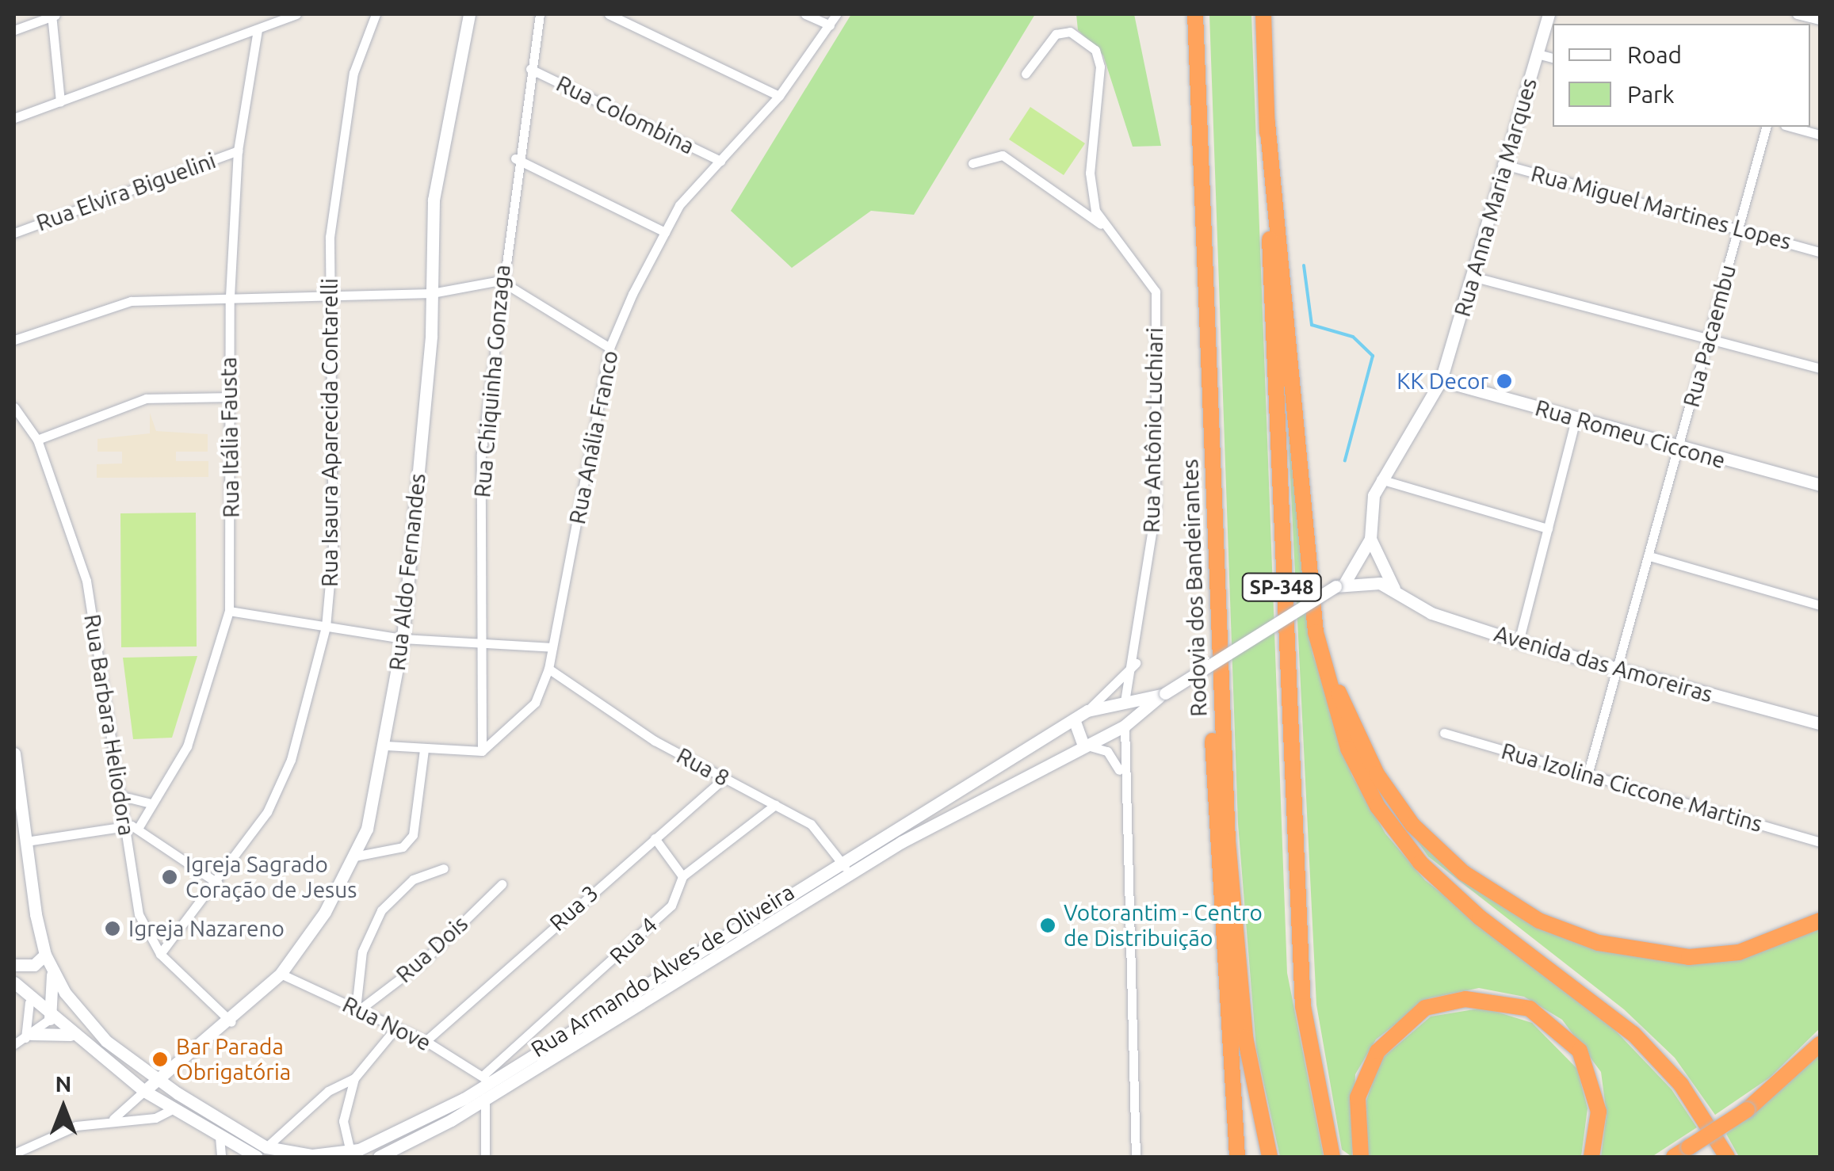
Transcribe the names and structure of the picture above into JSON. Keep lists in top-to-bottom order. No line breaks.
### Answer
{"streets":{"highway":["SP-348","Rodovia dos Bandeirantes"],"main road":["Rua Anna Maria Marques","Rua Romeu Ciccone","Rua Aldo Fernandes","Avenida das Amoreiras","Rua Armando Alves de Oliveira"],"street":["Rua Colombina","Rua Elvira Biguelini","Rua Miguel Martines Lopes","Rua Pacaembu","Rua Chiquinha Gonzaga","Rua Antônio Luchiari","Rua Isaura Aparecida Contarelli","Rua Itália Fausta","Rua Anália Franco","Rua Barbara Heliodora","Rua 8","Rua Izolina Ciccone Martins","Rua 3","Rua 4","Rua Dois","Rua Nove"]},"crossings":[["Rua Colombina","Rua Chiquinha Gonzaga"],["Rua Colombina","Rua Anália Franco"],["Rua Elvira Biguelini","Rua Itália Fausta"],["Rua Anna Maria Marques","Rua Miguel Martines Lopes"],["Rua Anna Maria Marques","Rua Romeu Ciccone"],["Rua Miguel Martines Lopes","Rua Pacaembu"],["Rua Pacaembu","Rua Romeu Ciccone"],["Rua Pacaembu","Avenida das Amoreiras"],["Rua Pacaembu","Rua Izolina Ciccone Martins"],["Rua Chiquinha Gonzaga","Rua Anália Franco"],["Rua Antônio Luchiari","Rua Armando Alves de Oliveira"],["Rua Isaura Aparecida Contarelli","Rua Barbara Heliodora"],["Rua Anália Franco","Rua 8"],["Rua Aldo Fernandes","Rua Barbara Heliodora"],["Rua Aldo Fernandes","Rua Armando Alves de Oliveira"],["Rua Aldo Fernandes","Rua Nove"],["Avenida das Amoreiras","Rua Armando Alves de Oliveira"],["Rua 8","Rua 3"],["Rua 8","Rua 4"],["Rua 8","Rua Armando Alves de Oliveira"],["Rua 3","Rua Nove"],["Rua 4","Rua Armando Alves de Oliveira"],["Rua 4","Rua Nove"],["Rua Dois","Rua Nove"],["Rua Armando Alves de Oliveira","Rua Nove"]],"places":["KK Decor","Igreja Sagrado Coração de Jesus","Votorantim - Centro de Distribuição","Igreja Nazareno","Bar Parada Obrigatória"],"legend":["Road","Park"],"north":"top"}
